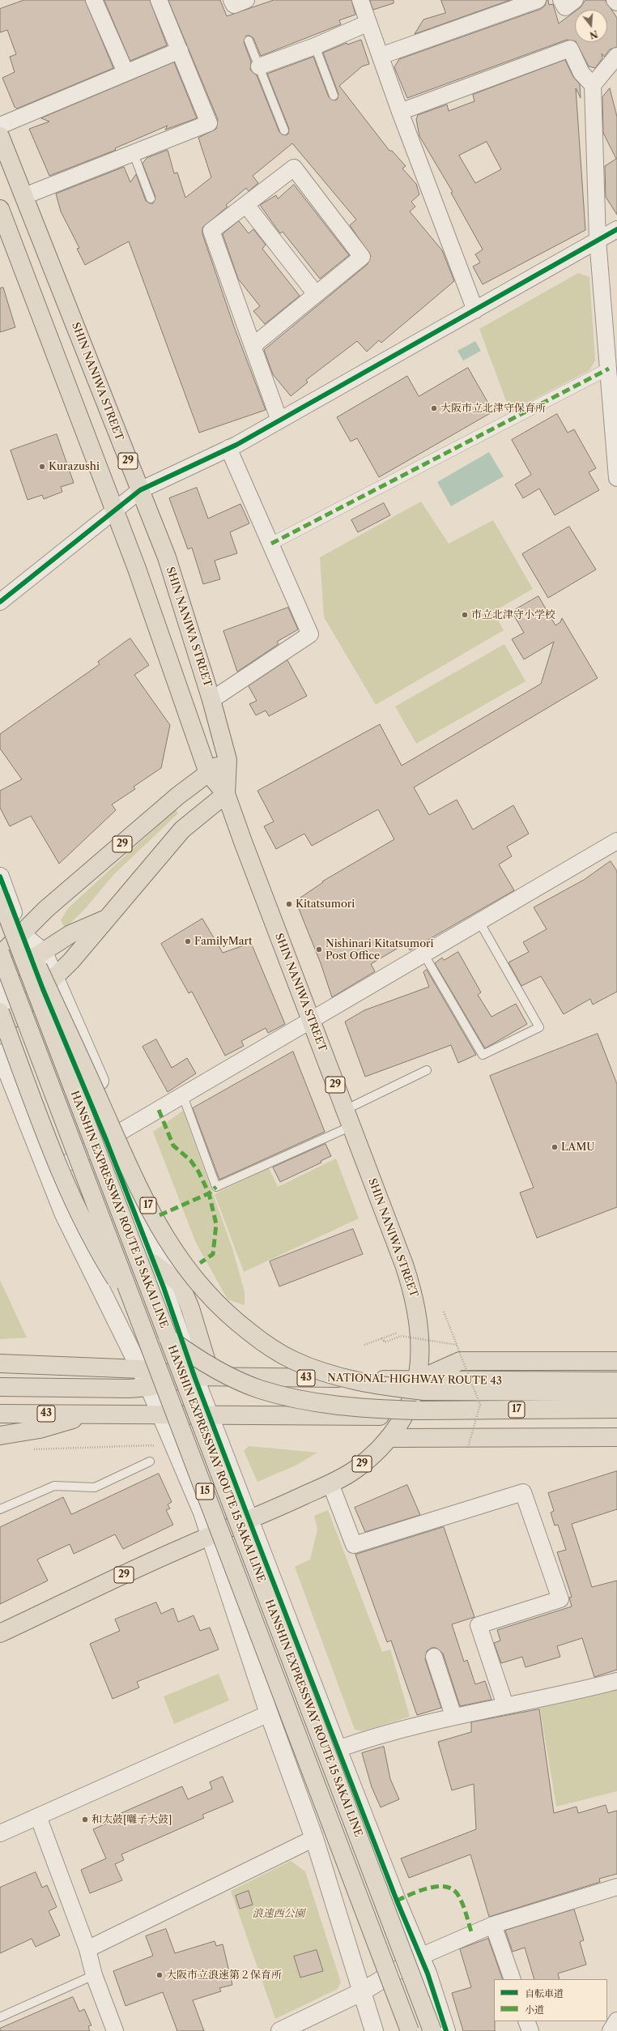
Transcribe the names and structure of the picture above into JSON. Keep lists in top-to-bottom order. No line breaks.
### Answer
{"streets":{"main road":["SHIN NANIWA STREET","29","17","HANSHIN EXPRESSWAY ROUTE 15 SAKAI LINE","43","NATIONAL HIGHWAY ROUTE 43","15"]},"crossings":[["SHIN NANIWA STREET","29"],["SHIN NANIWA STREET","43"],["SHIN NANIWA STREET","NATIONAL HIGHWAY ROUTE 43"]],"parks":["浪速西公園"],"places":["大阪市立北津守保育所","Kurazushi","市立北津守小学校","Kitatsumori","FamilyMart","Nishinari Kitatsumori Post Office","LAMU","和太鼓[囃子大鼓]","大阪市立浪速第２保育所"],"legend":["自転車道","小道"],"north":"bottom"}
